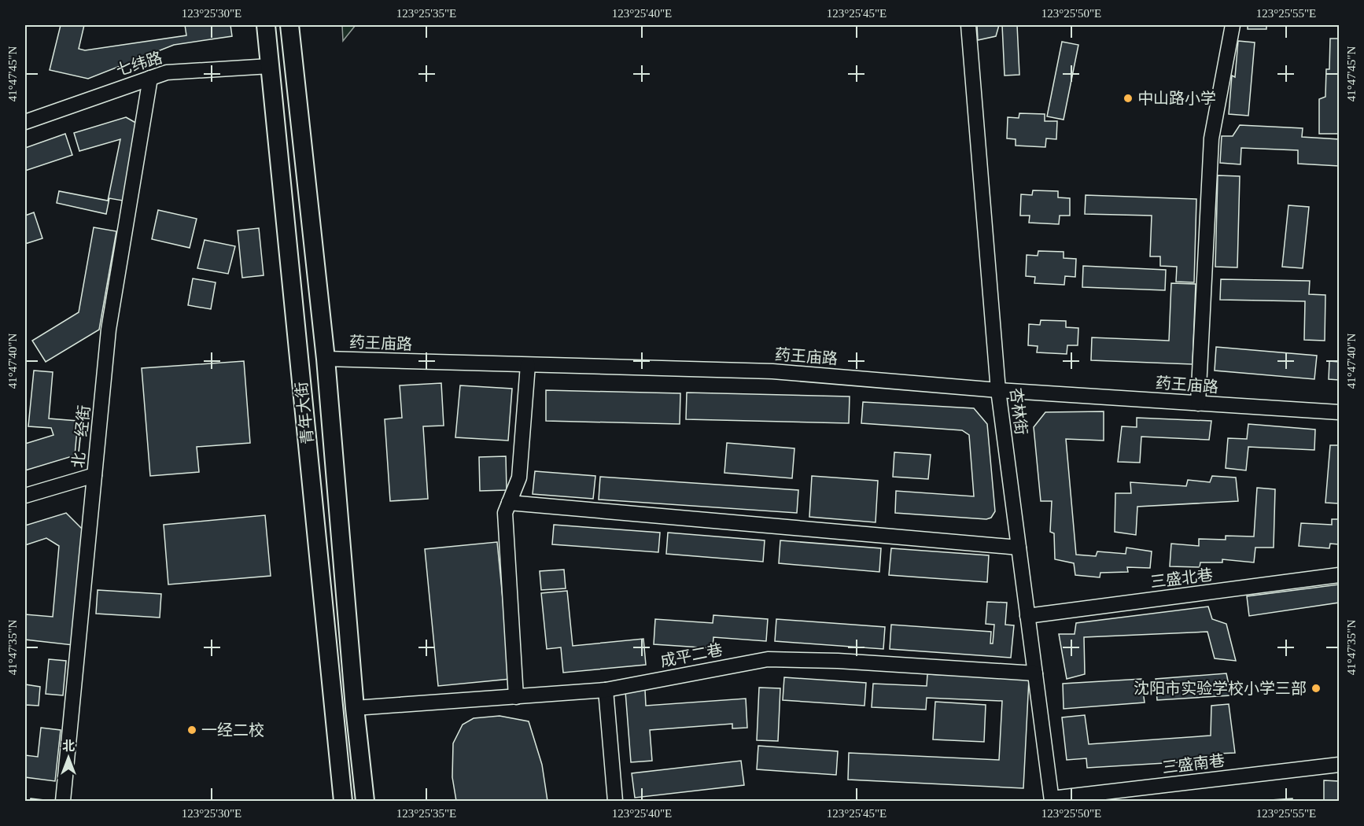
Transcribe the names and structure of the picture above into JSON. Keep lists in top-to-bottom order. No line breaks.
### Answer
{"streets":{"main road":["青年大街"],"street":["七纬路","药王庙路","杏林街","北一经街","三盛北巷","成平二巷","三盛南巷"]},"crossings":[["七纬路","青年大街"],["七纬路","北一经街"],["药王庙路","杏林街"],["药王庙路","青年大街"],["杏林街","三盛北巷"],["杏林街","成平二巷"],["杏林街","三盛南巷"],["青年大街","成平二巷"]],"places":["中山路小学","沈阳市实验学校小学三部","一经二校"],"north":"top","coordinates":["123°25'30\"E","123°25'35\"E","123°25'40\"E","123°25'45\"E","123°25'50\"E","123°25'55\"E","41°47'45\"N","41°47'40\"N","41°47'35\"N"]}
